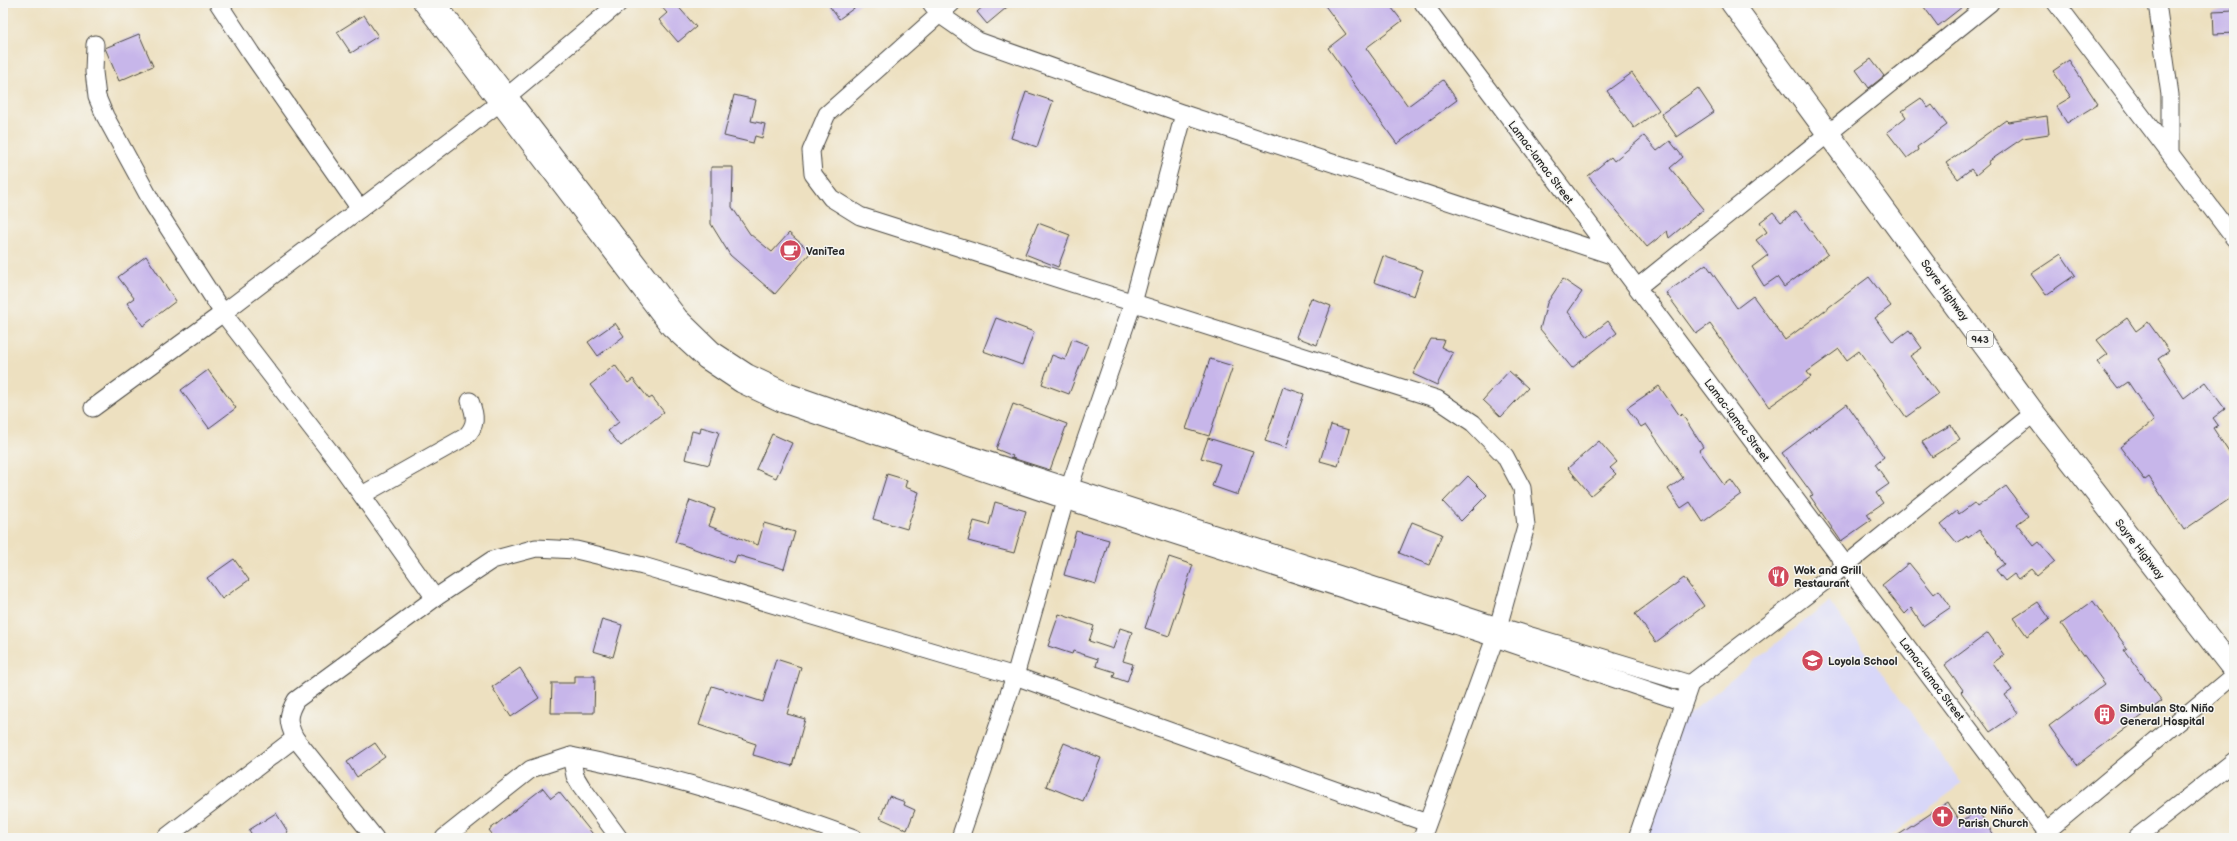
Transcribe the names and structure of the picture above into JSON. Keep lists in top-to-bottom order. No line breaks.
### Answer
{"streets":{"highway":["Sayre Highway","943"],"street":["Lamac-lamac Street"]},"places":{"cafe":["VaniTea"],"restaurant":["Wok and Grill Restaurant"],"school or university":["Loyola School"],"building":["Simbulan Sto. Niño General Hospital"],"church":["Santo Niño Parish Church"]}}
